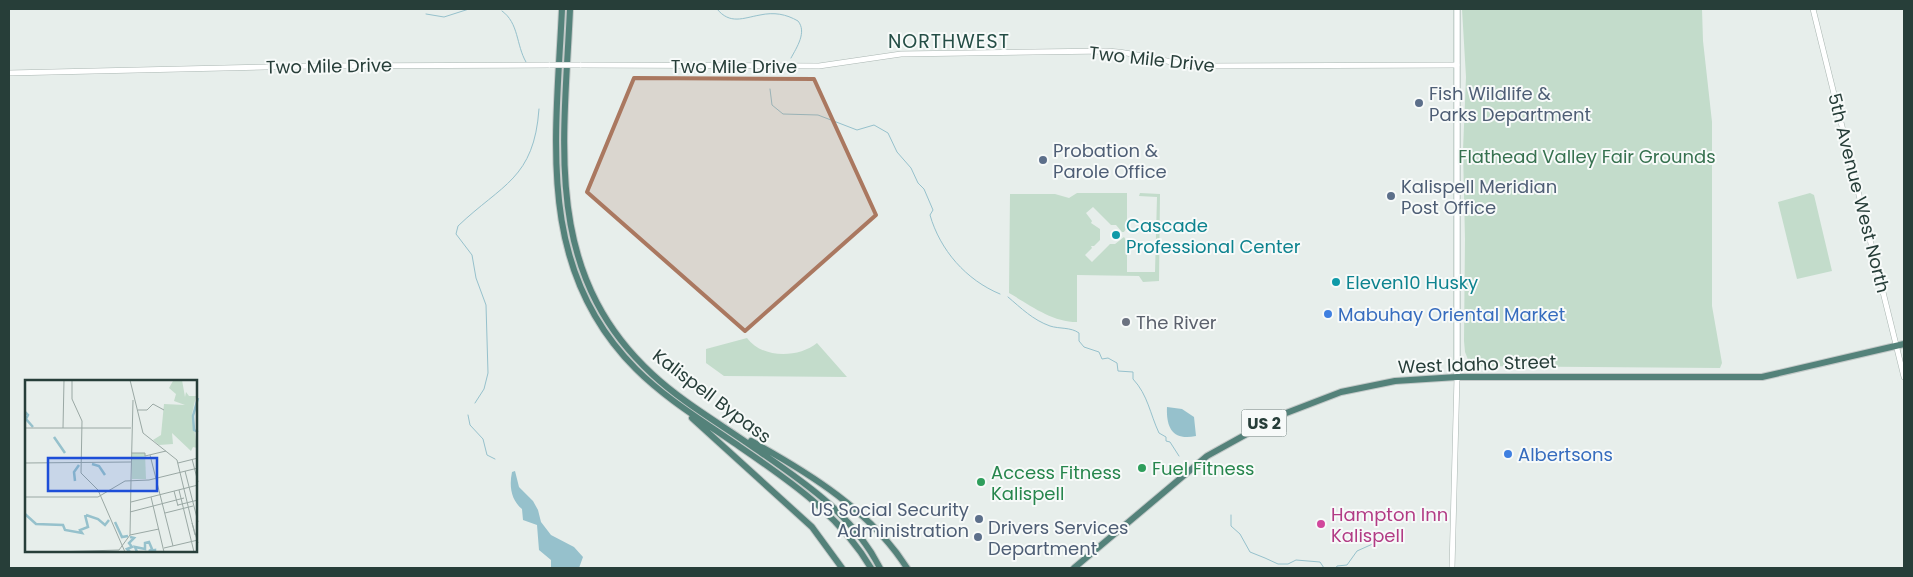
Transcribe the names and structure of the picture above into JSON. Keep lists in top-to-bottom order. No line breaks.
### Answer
{"streets":{"highway":["West Idaho Street","Kalispell Bypass","US 2"],"street":["Two Mile Drive","5th Avenue West North"]},"crossings":[["5th Avenue West North","West Idaho Street"]],"districts":["NORTHWEST"],"parks":["Flathead Valley Fair Grounds"],"places":["Fish Wildlife & Parks Department","Probation & Parole Office","Kalispell Meridian Post Office","Cascade Professional Center","Eleven10 Husky","Mabuhay Oriental Market","The River","Albertsons","Fuel Fitness","Access Fitness Kalispell","US Social Security Administration","Hampton Inn Kalispell","Drivers Services Department"]}
